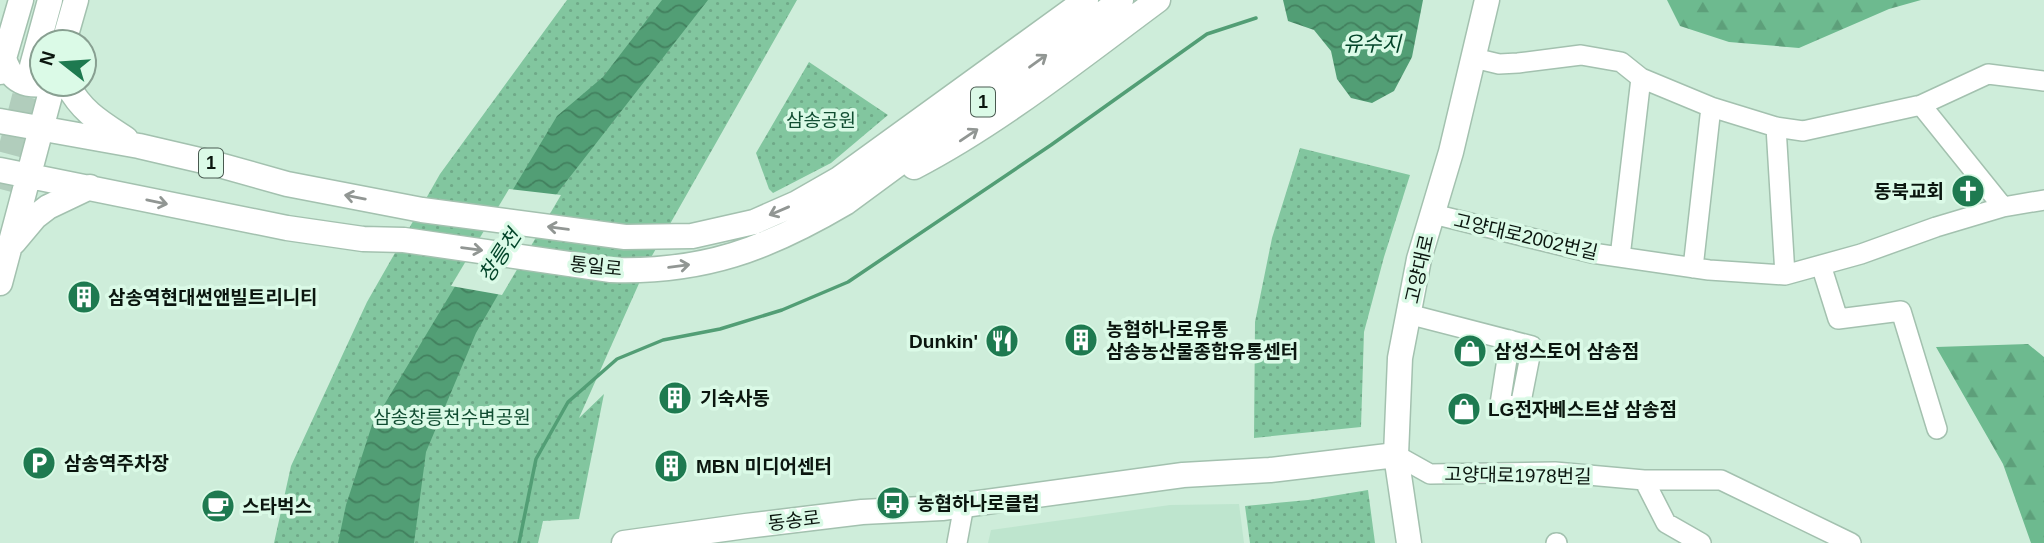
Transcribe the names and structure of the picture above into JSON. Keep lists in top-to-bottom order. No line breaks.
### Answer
{"streets":{"main road":["1","통일로","고양대로","동송로"],"street":["고양대로2002번길","고양대로1978번길"]},"crossings":[["고양대로2002번길","고양대로"],["고양대로","고양대로1978번길"],["고양대로","동송로"],["고양대로1978번길","동송로"]],"water":["유수지","창릉천"],"parks":["삼송공원","삼송창릉천수변공원"],"places":{"church":["동북교회"],"building":["삼송역현대썬앤빌트리니티","농협하나로유통 삼송농산물종합유통센터","기숙사동","MBN 미디어센터"],"restaurant":["Dunkin'"],"shop":["삼성스토어 삼송점","LG전자베스트샵 삼송점"],"parking":["삼송역주차장"],"bus stop":["농협하나로클럽"],"cafe":["스타벅스"]},"north":"left"}
